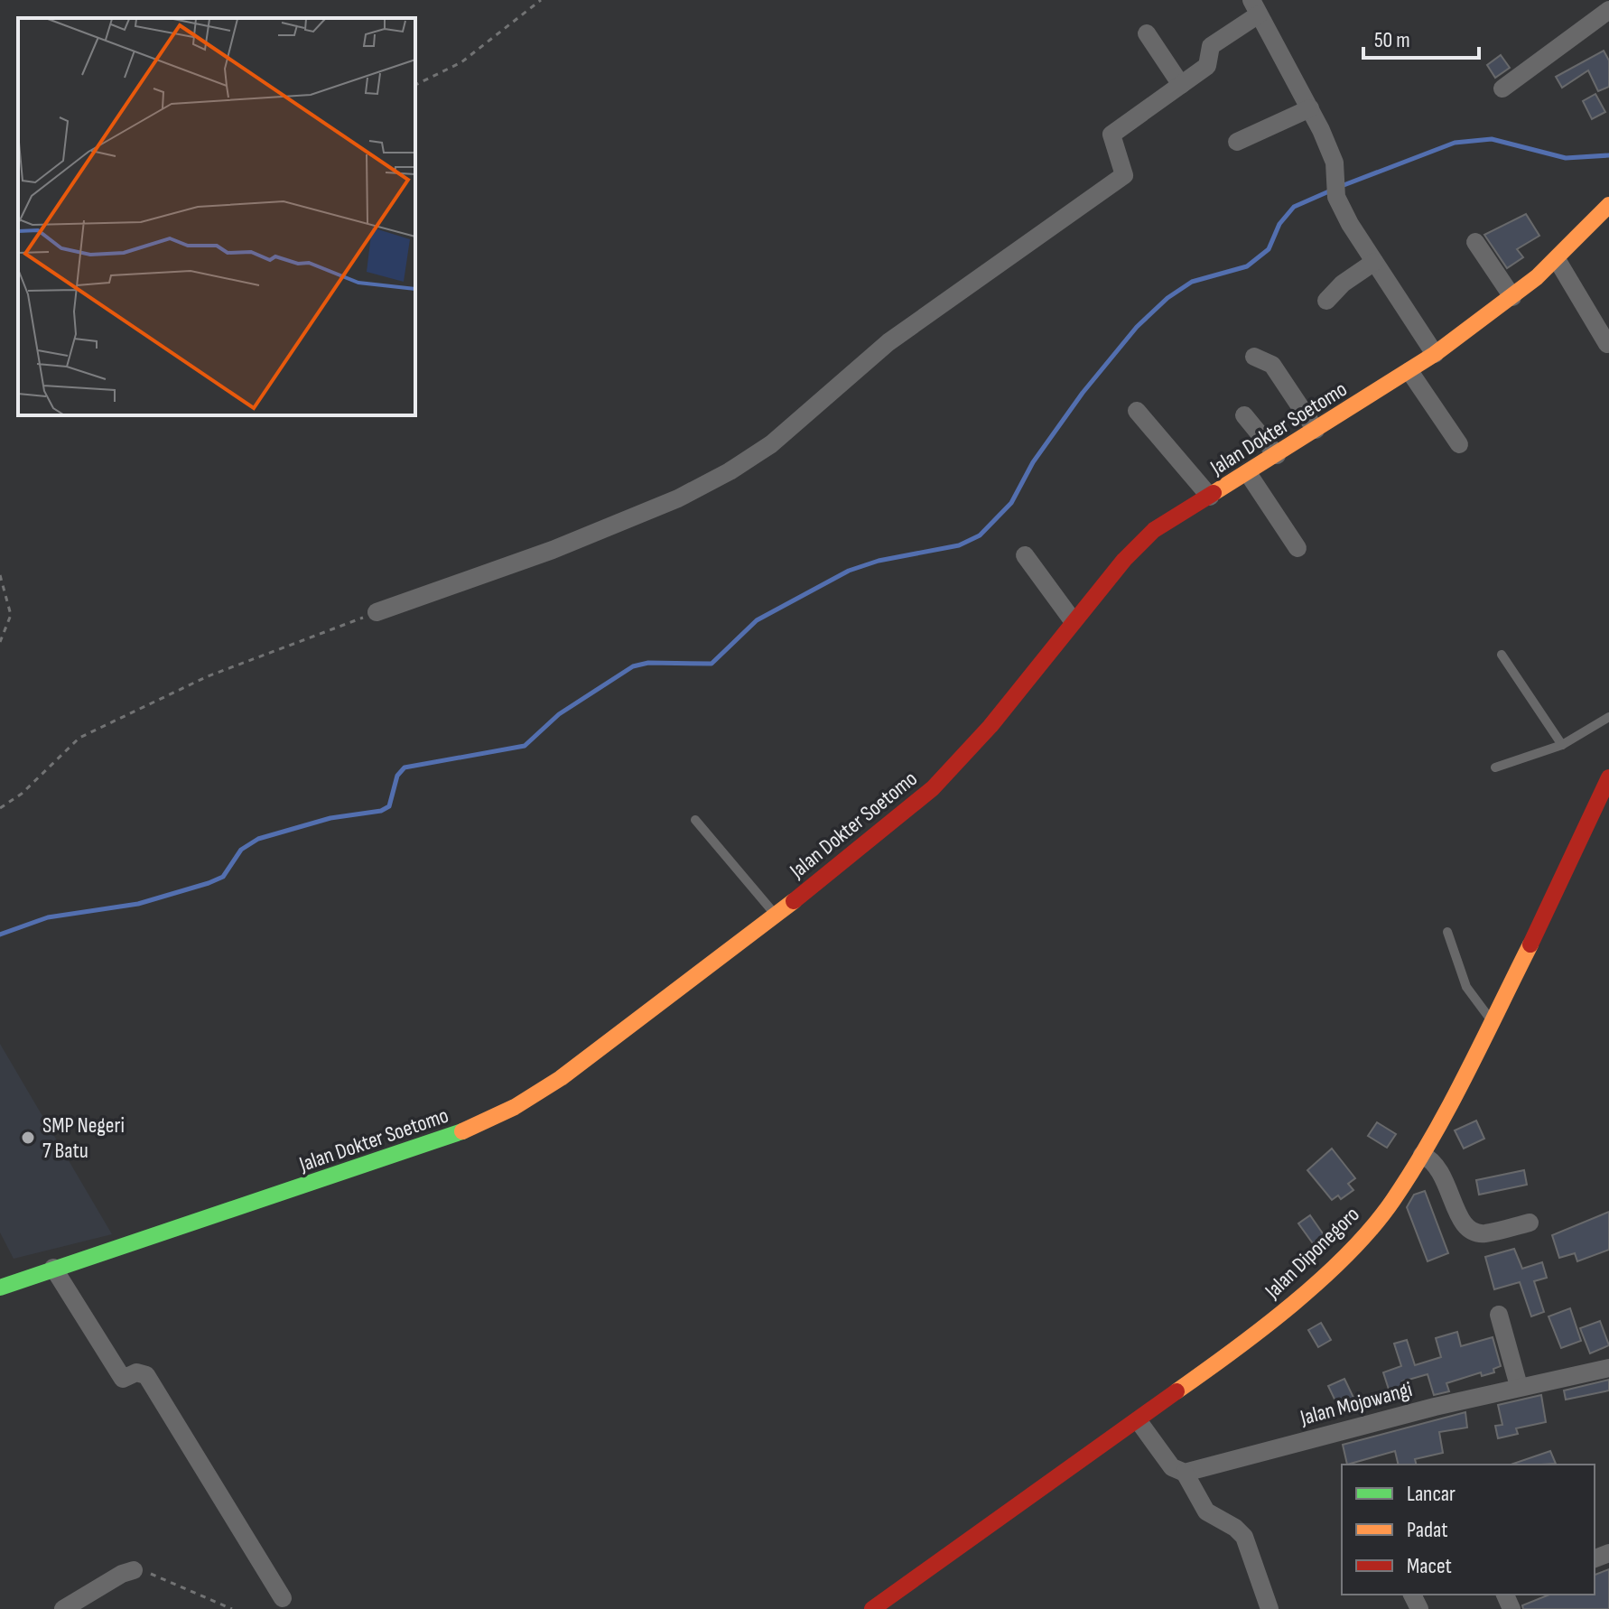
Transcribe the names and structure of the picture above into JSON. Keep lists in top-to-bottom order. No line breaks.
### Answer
{"streets":{"street":["Jalan Dokter Soetomo","Jalan Diponegoro","Jalan Mojowangi"]},"places":["SMP Negeri 7 Batu"],"legend":["Lancar","Padat","Macet"],"scale_bar":"50 m"}
